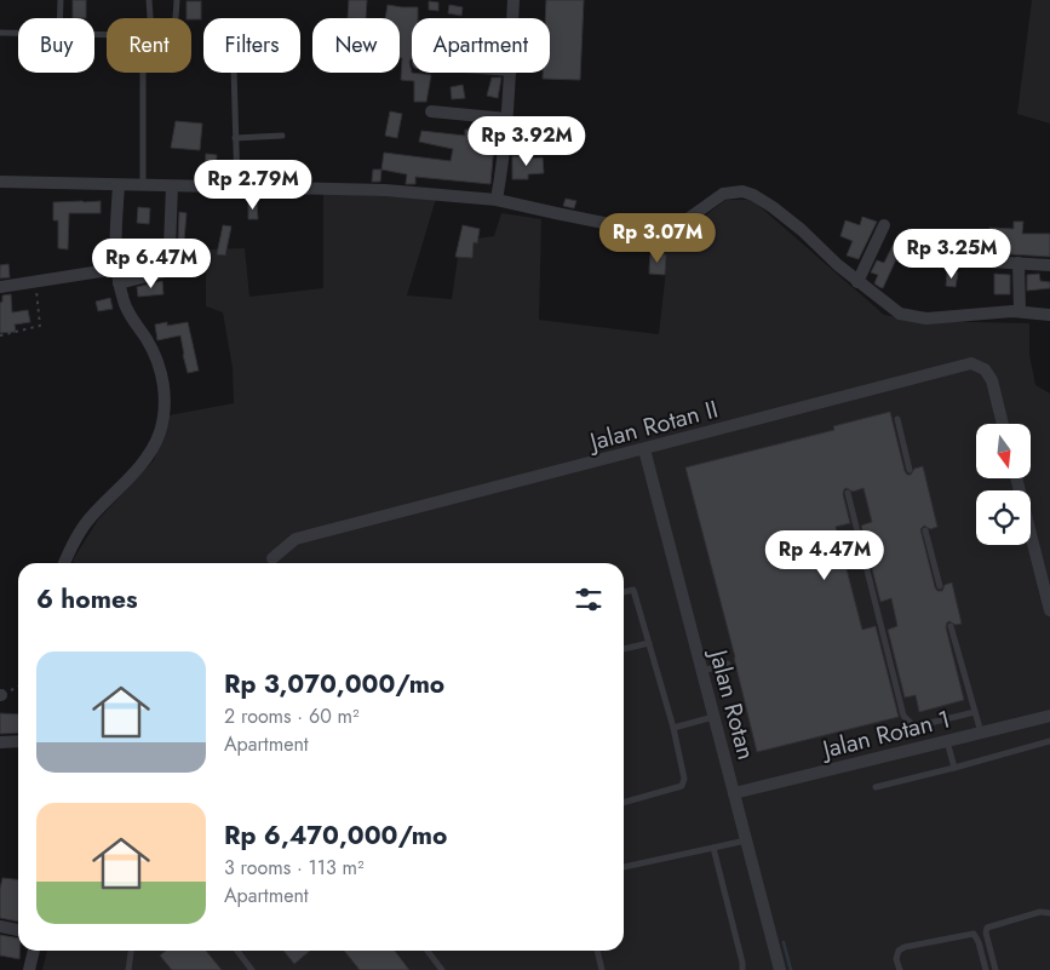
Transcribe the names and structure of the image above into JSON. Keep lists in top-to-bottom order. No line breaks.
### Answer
{"streets":{"street":["Jalan Rotan II","Jalan Rotan","Jalan Rotan 1"]},"crossings":[["Jalan Rotan II","Jalan Rotan"],["Jalan Rotan","Jalan Rotan 1"]],"north":"bottom","page":{"chip":["Buy","Rent","Filters","New","Apartment"],"price":["Rp 3.92M","Rp 2.79M","Rp 3.07M","Rp 3.25M","Rp 6.47M","Rp 4.47M"],"heading":"6 homes","list":[{"name":"Rp 3,070,000/mo","note":"2 rooms · 60 m² · Apartment"},{"name":"Rp 6,470,000/mo","note":"3 rooms · 113 m² · Apartment"}]}}
